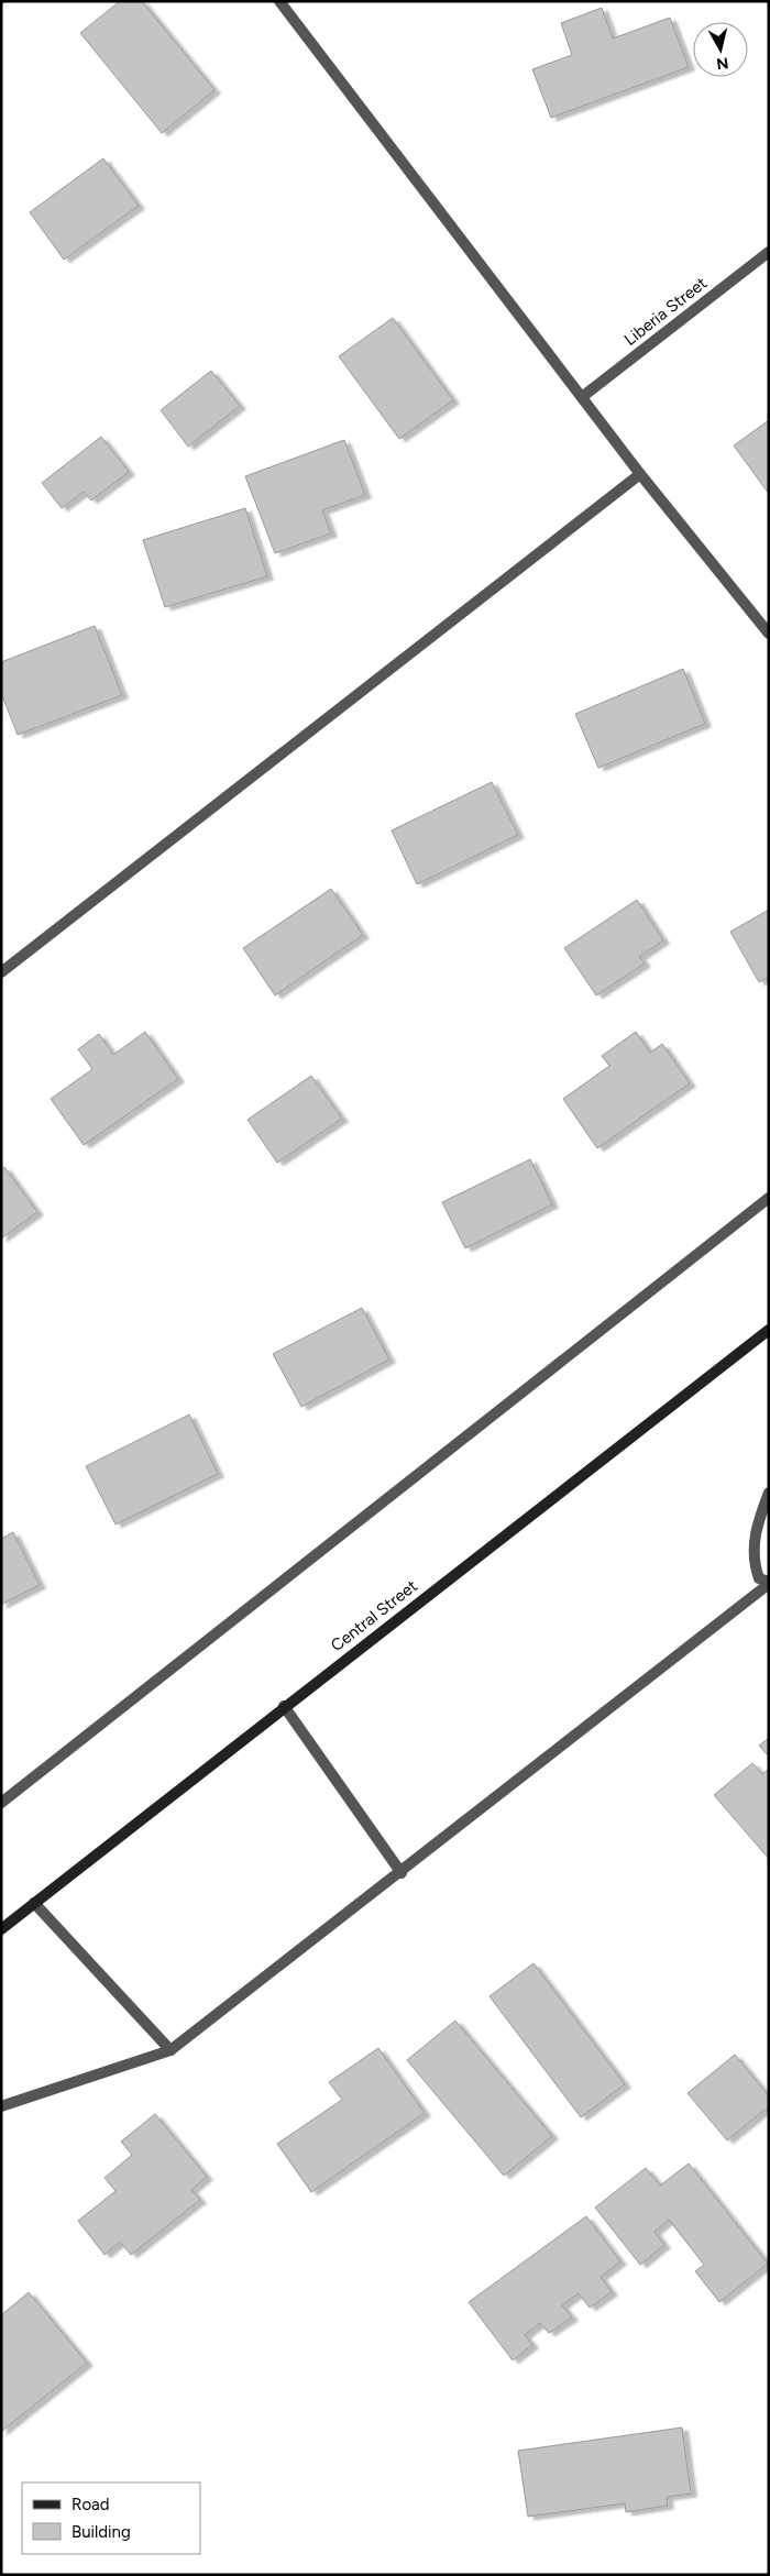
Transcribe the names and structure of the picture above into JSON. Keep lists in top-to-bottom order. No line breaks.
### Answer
{"streets":{"street":["Liberia Street","Central Street"]},"legend":["Road","Building"],"north":"bottom"}
